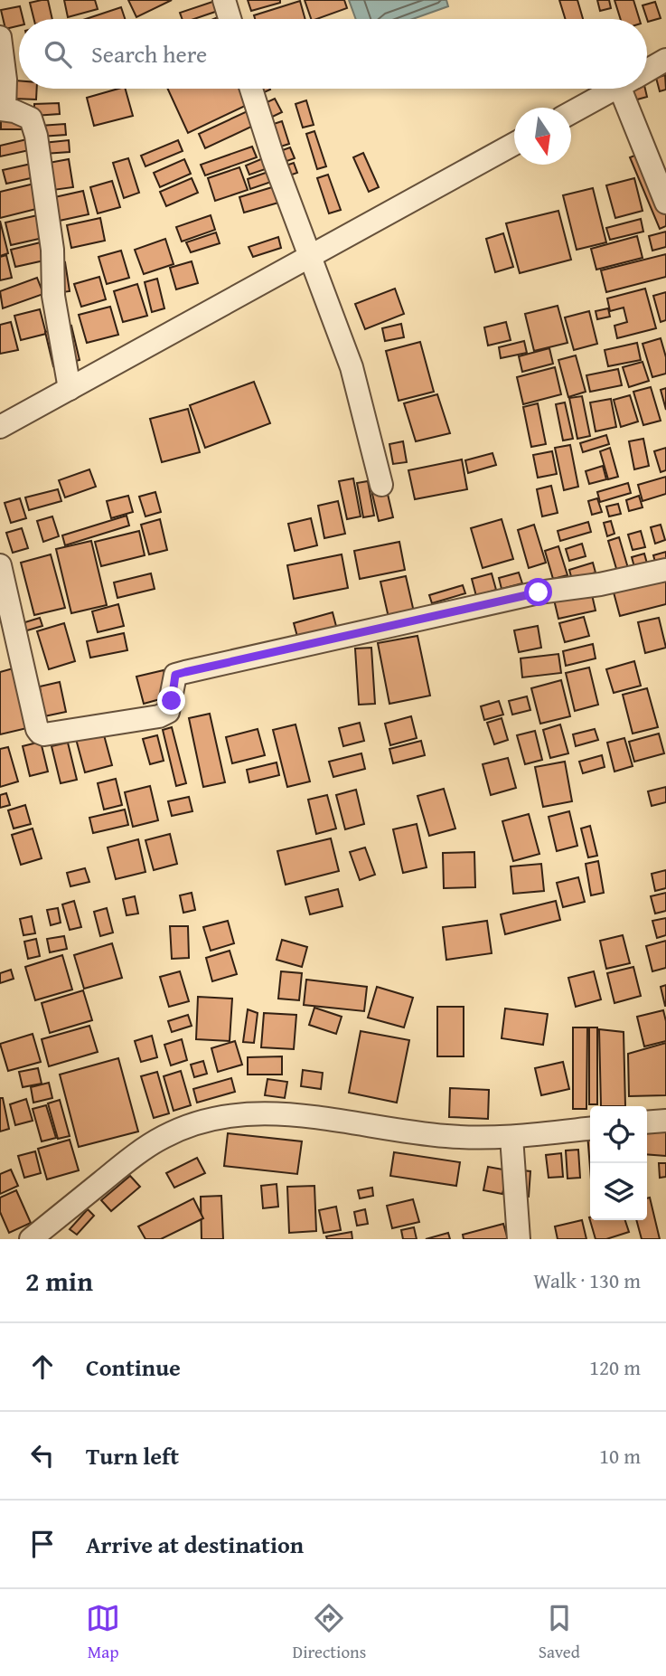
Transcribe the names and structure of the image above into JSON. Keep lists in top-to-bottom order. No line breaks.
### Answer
{"north":"bottom","page":{"search":"Search here","heading":["2 min","Walk · 130 m"],"list":[["Continue","120 m"],["Turn left","10 m"],"Arrive at destination"],"nav":["Map","Directions","Saved"]}}
